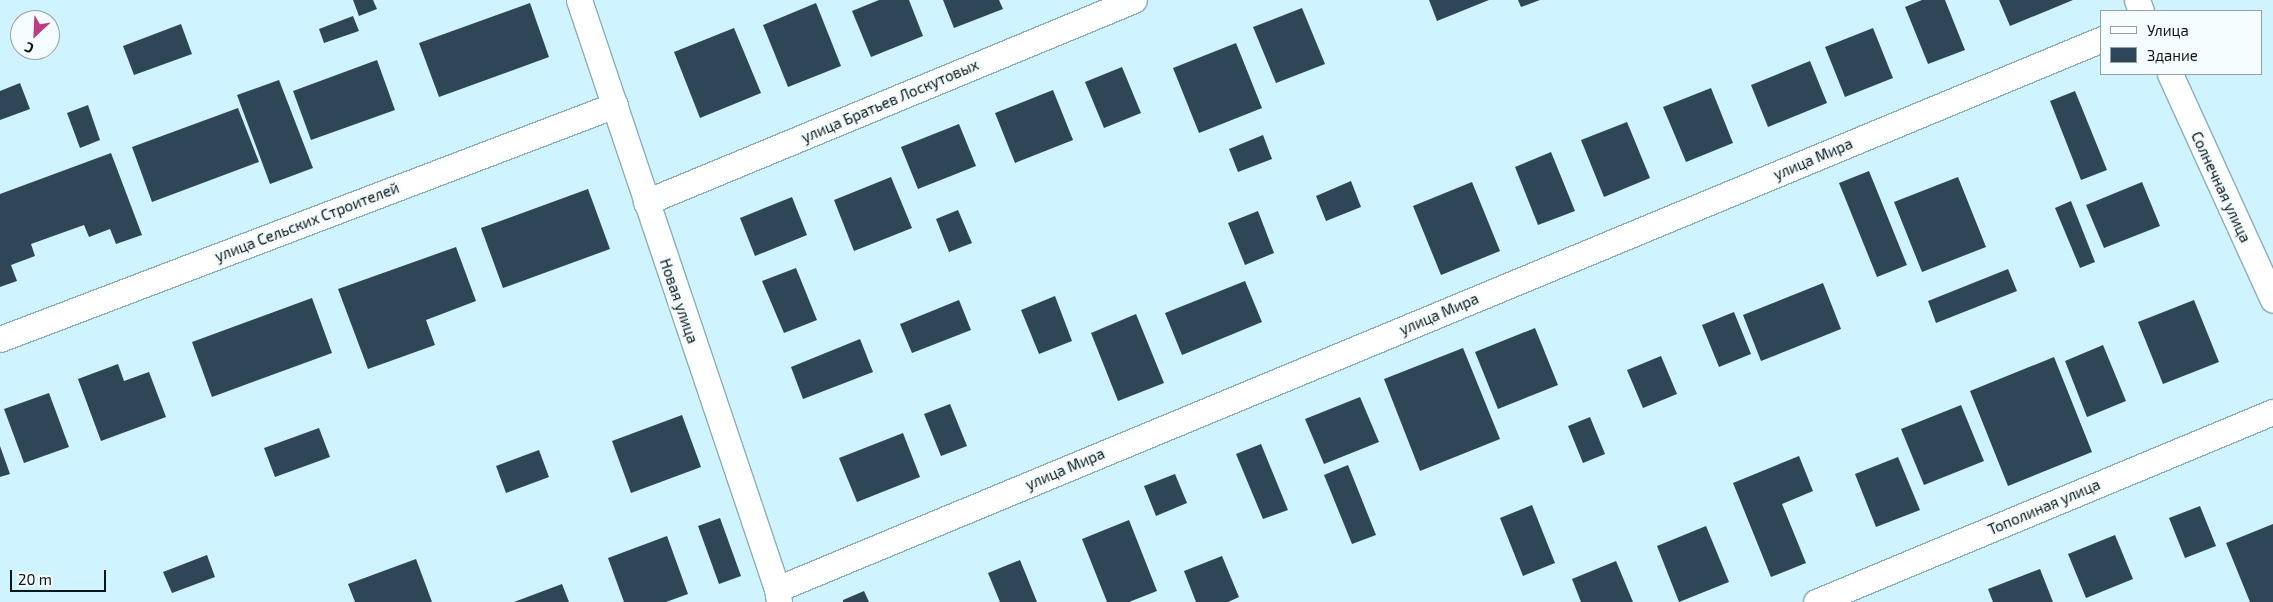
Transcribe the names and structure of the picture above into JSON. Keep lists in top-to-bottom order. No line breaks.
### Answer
{"streets":{"street":["улица Братьев Лоскутовых","улица Мира","Солнечная улица","улица Сельских Строителей","Новая улица","Тополиная улица"]},"crossings":[["улица Братьев Лоскутовых","Новая улица"],["улица Мира","Новая улица"],["улица Сельских Строителей","Новая улица"]],"legend":["Улица","Здание"],"scale_bar":"20 m","north":"bottom left"}
